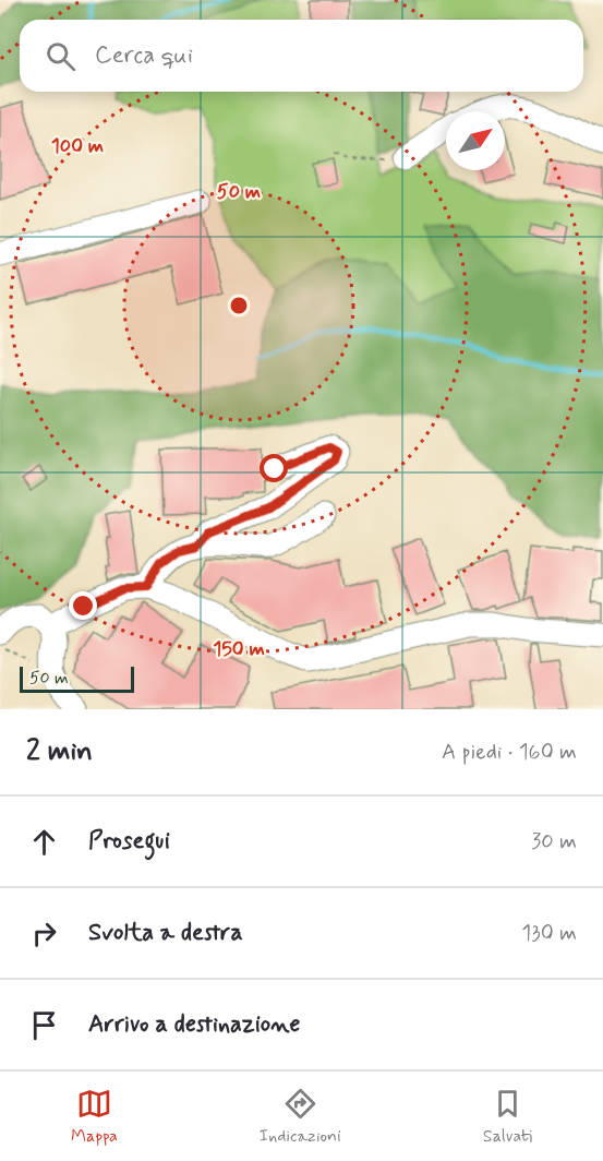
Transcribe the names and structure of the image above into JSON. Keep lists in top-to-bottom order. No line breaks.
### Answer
{"scale_bar":"50 m","north":"top right","page":{"search":"Cerca qui","scale":"50 m","heading":["2 min","A piedi · 160 m"],"list":[["Prosegui","30 m"],["Svolta a destra","130 m"],"Arrivo a destinazione"],"nav":["Mappa","Indicazioni","Salvati"]},"rings":["100 m","50 m","150 m"]}
